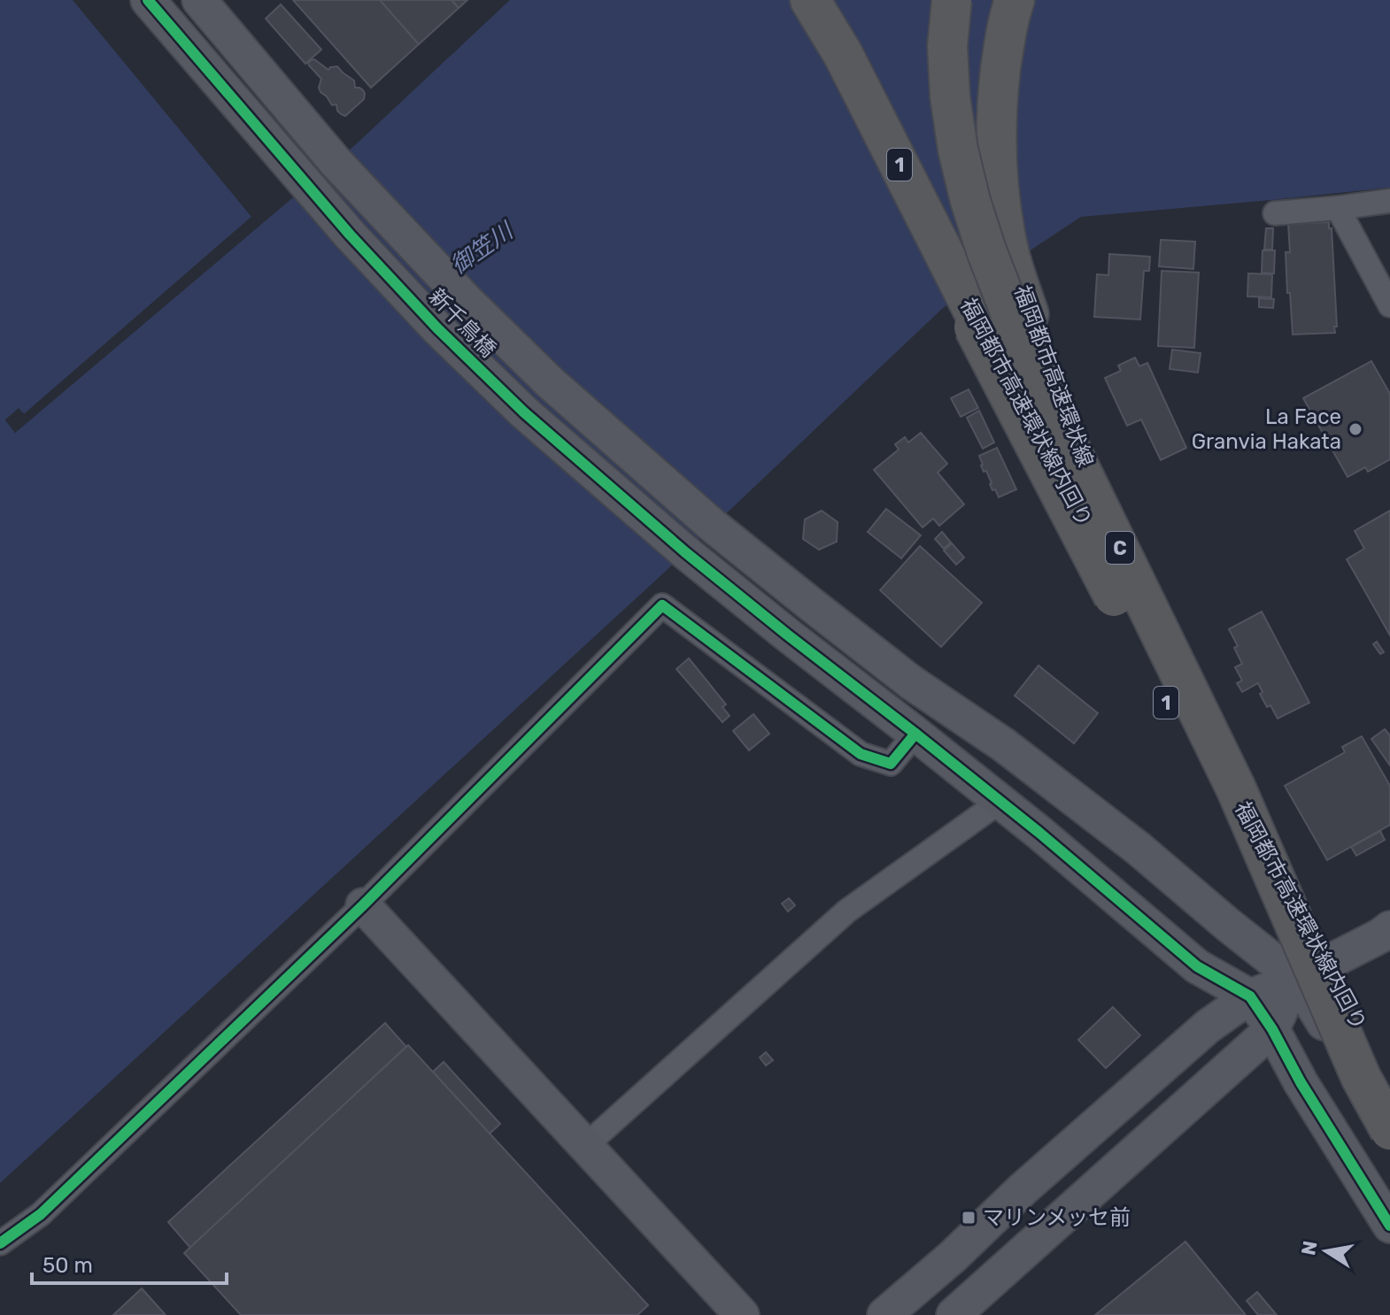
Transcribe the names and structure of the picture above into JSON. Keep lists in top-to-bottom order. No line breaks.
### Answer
{"streets":{"highway":["1","福岡都市高速環状線","福岡都市高速環状線内回り","C"],"street":["新千鳥橋"]},"crossings":[["1","福岡都市高速環状線内回り"],["1","C"],["新千鳥橋","C"],["福岡都市高速環状線","福岡都市高速環状線内回り"],["福岡都市高速環状線内回り","C"]],"water":["御笠川"],"places":{"other":["La Face Granvia Hakata"],"transit":["マリンメッセ前"]},"scale_bar":"50 m","north":"left"}
